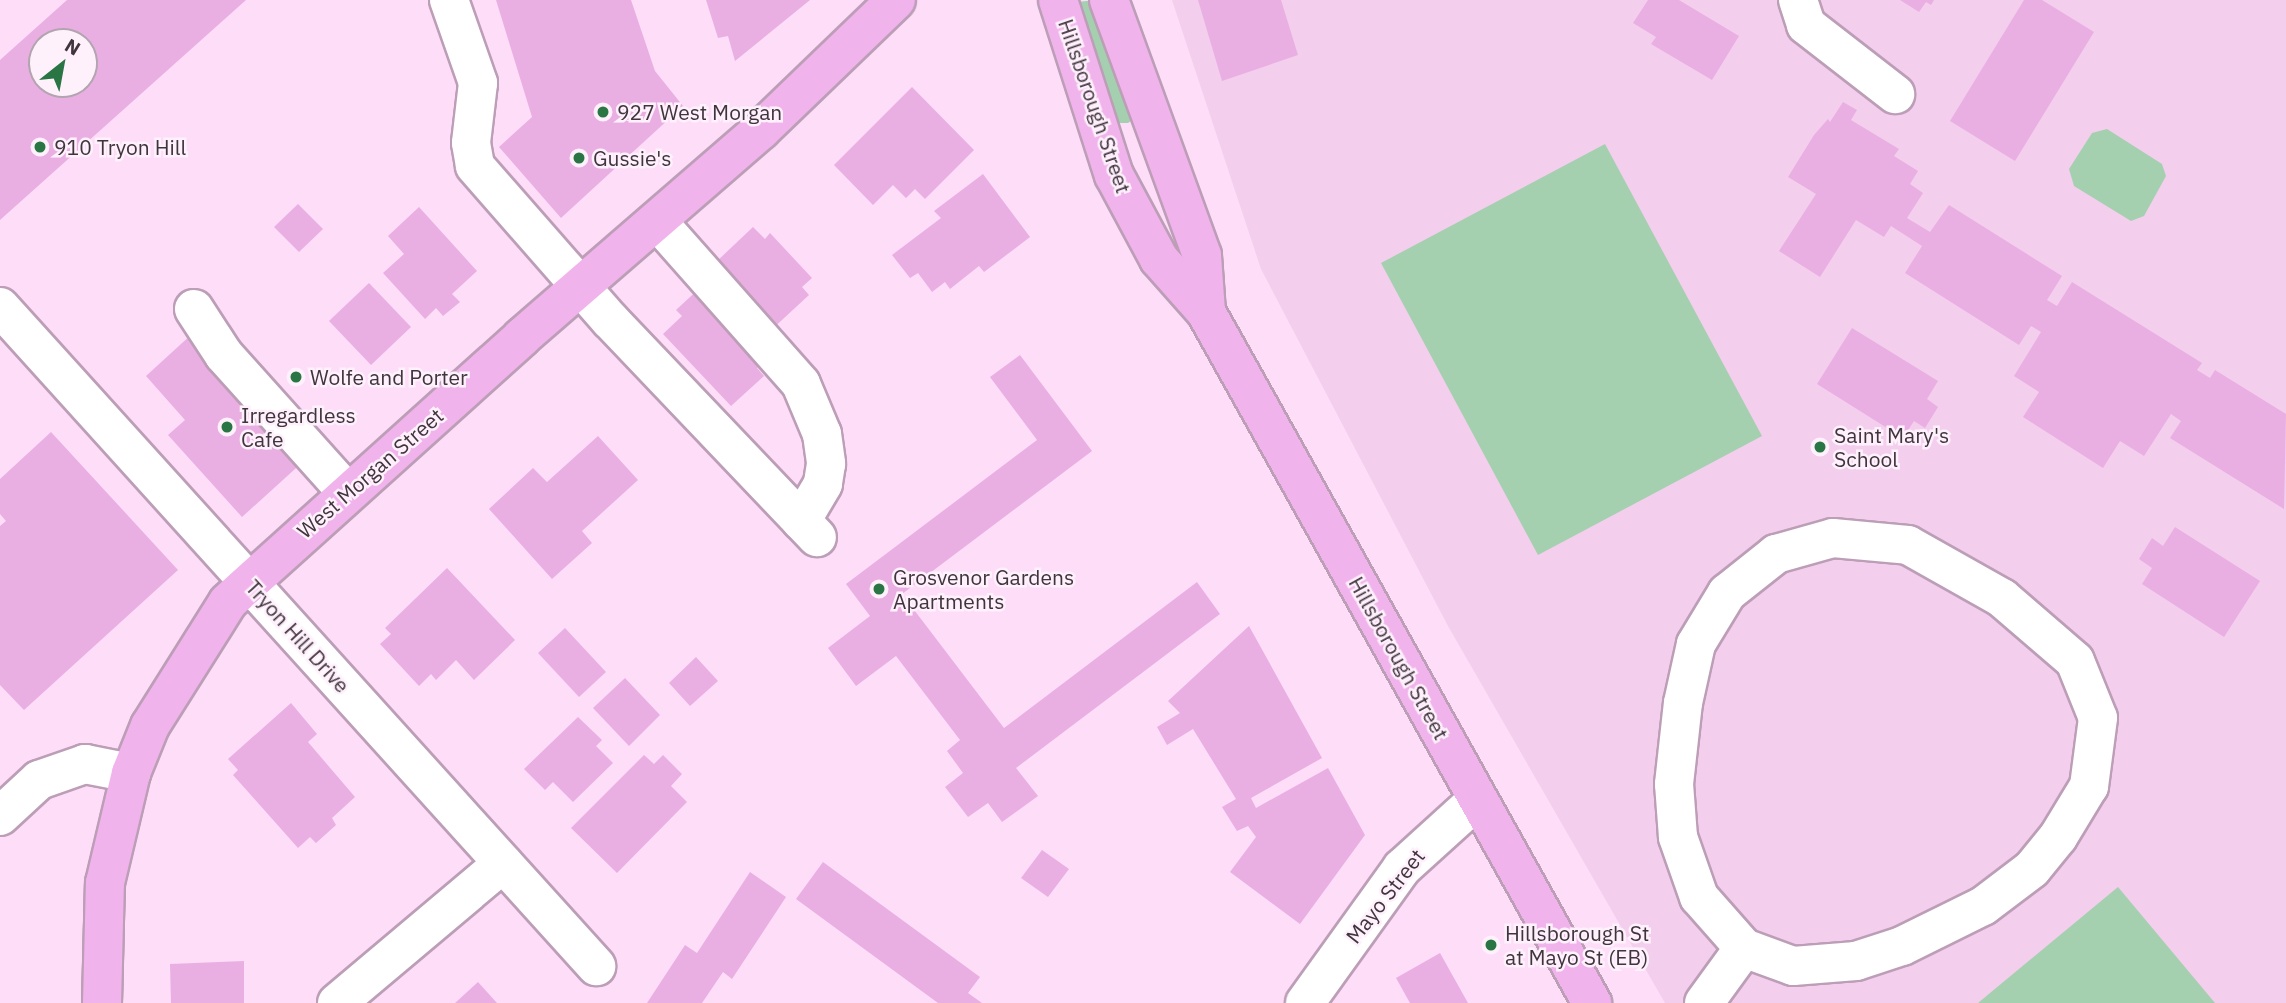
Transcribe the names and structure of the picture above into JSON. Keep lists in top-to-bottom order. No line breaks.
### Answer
{"streets":{"main road":["Hillsborough Street","West Morgan Street"],"street":["Tryon Hill Drive","Mayo Street"]},"crossings":[["Hillsborough Street","Mayo Street"],["West Morgan Street","Tryon Hill Drive"]],"places":["927 West Morgan","910 Tryon Hill","Gussie's","Wolfe and Porter","Irregardless Cafe","Saint Mary's School","Grosvenor Gardens Apartments","Hillsborough St at Mayo St (EB)"],"north":"top right"}
